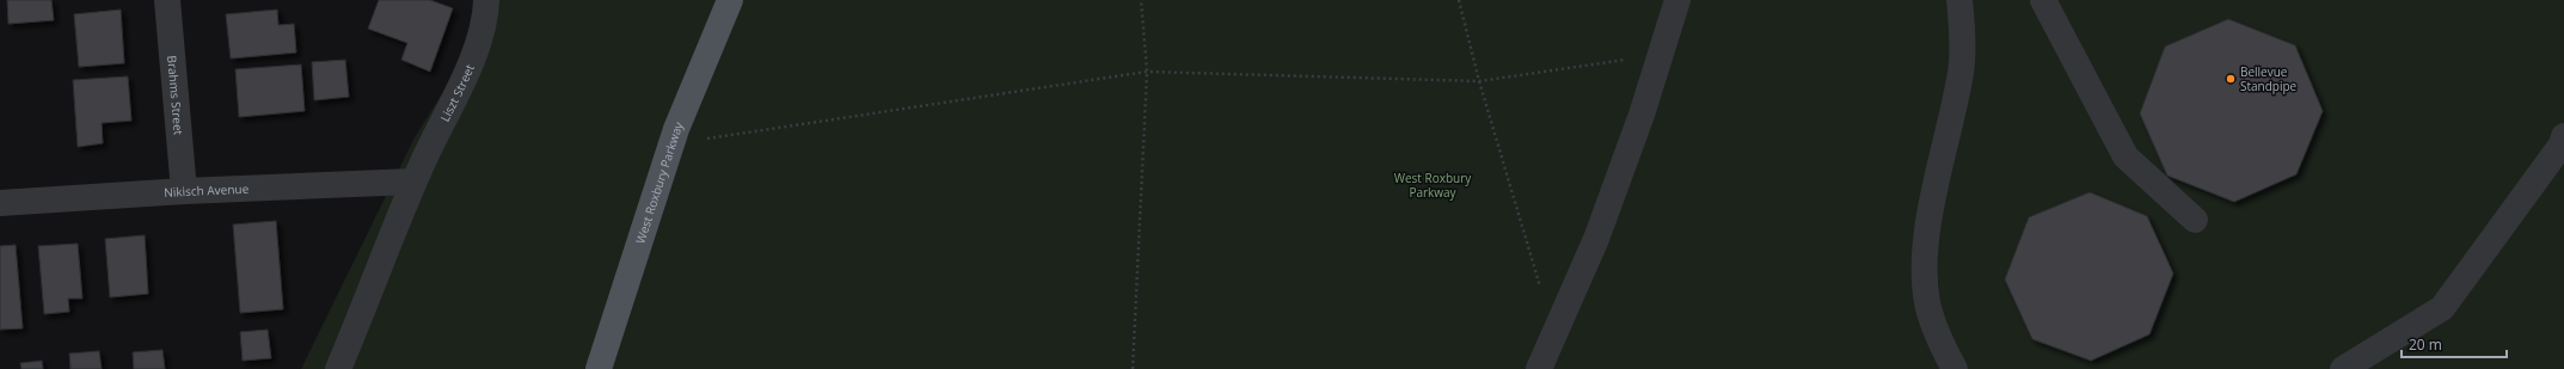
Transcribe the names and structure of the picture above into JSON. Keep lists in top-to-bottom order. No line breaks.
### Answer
{"streets":{"main road":["West Roxbury Parkway"],"street":["Liszt Street","Brahms Street","Nikisch Avenue"]},"crossings":[["Liszt Street","Nikisch Avenue"],["Brahms Street","Nikisch Avenue"]],"parks":["West Roxbury Parkway"],"places":["Bellevue Standpipe"],"scale_bar":"20 m"}
